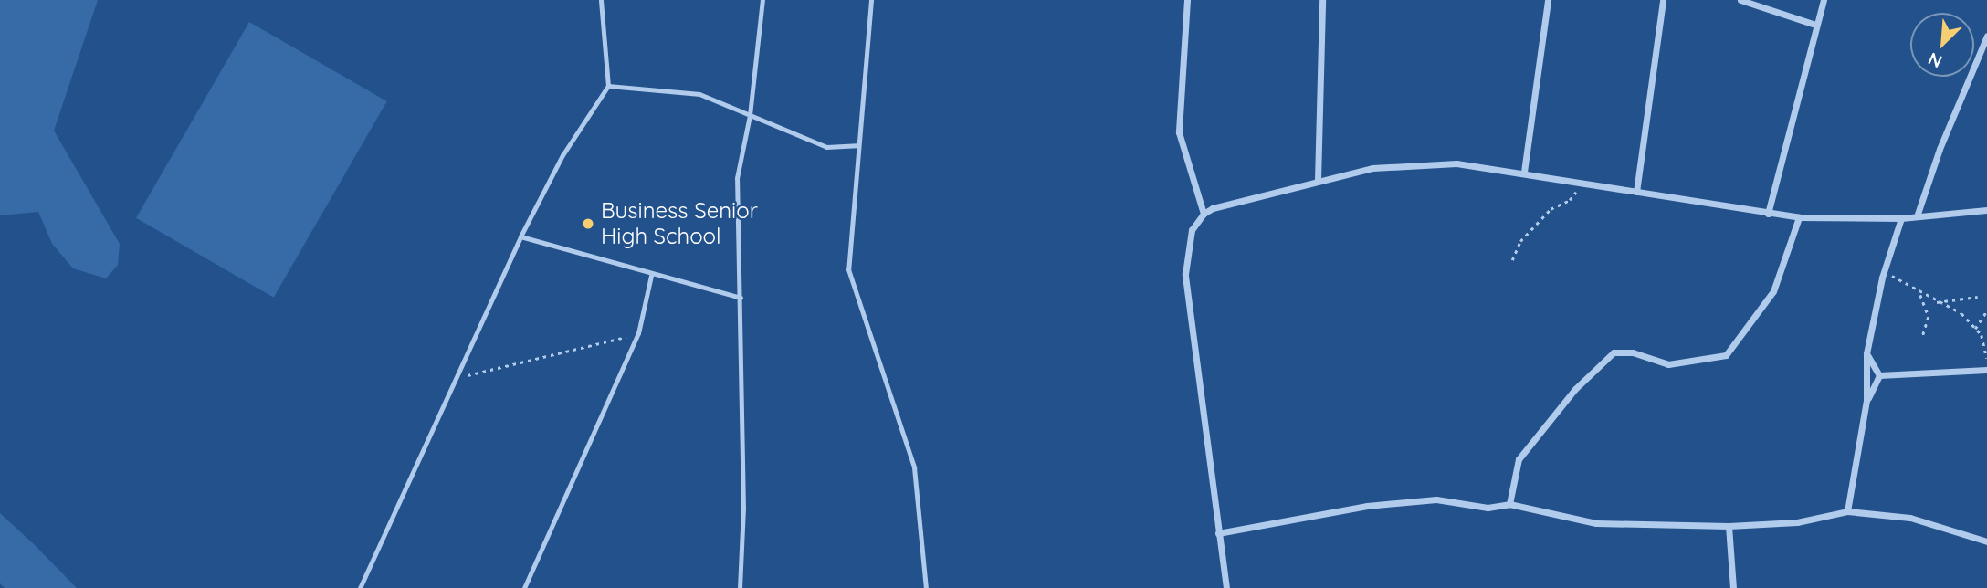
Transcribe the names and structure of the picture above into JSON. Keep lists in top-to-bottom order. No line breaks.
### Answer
{"places":["Business Senior High School"],"north":"bottom left"}
